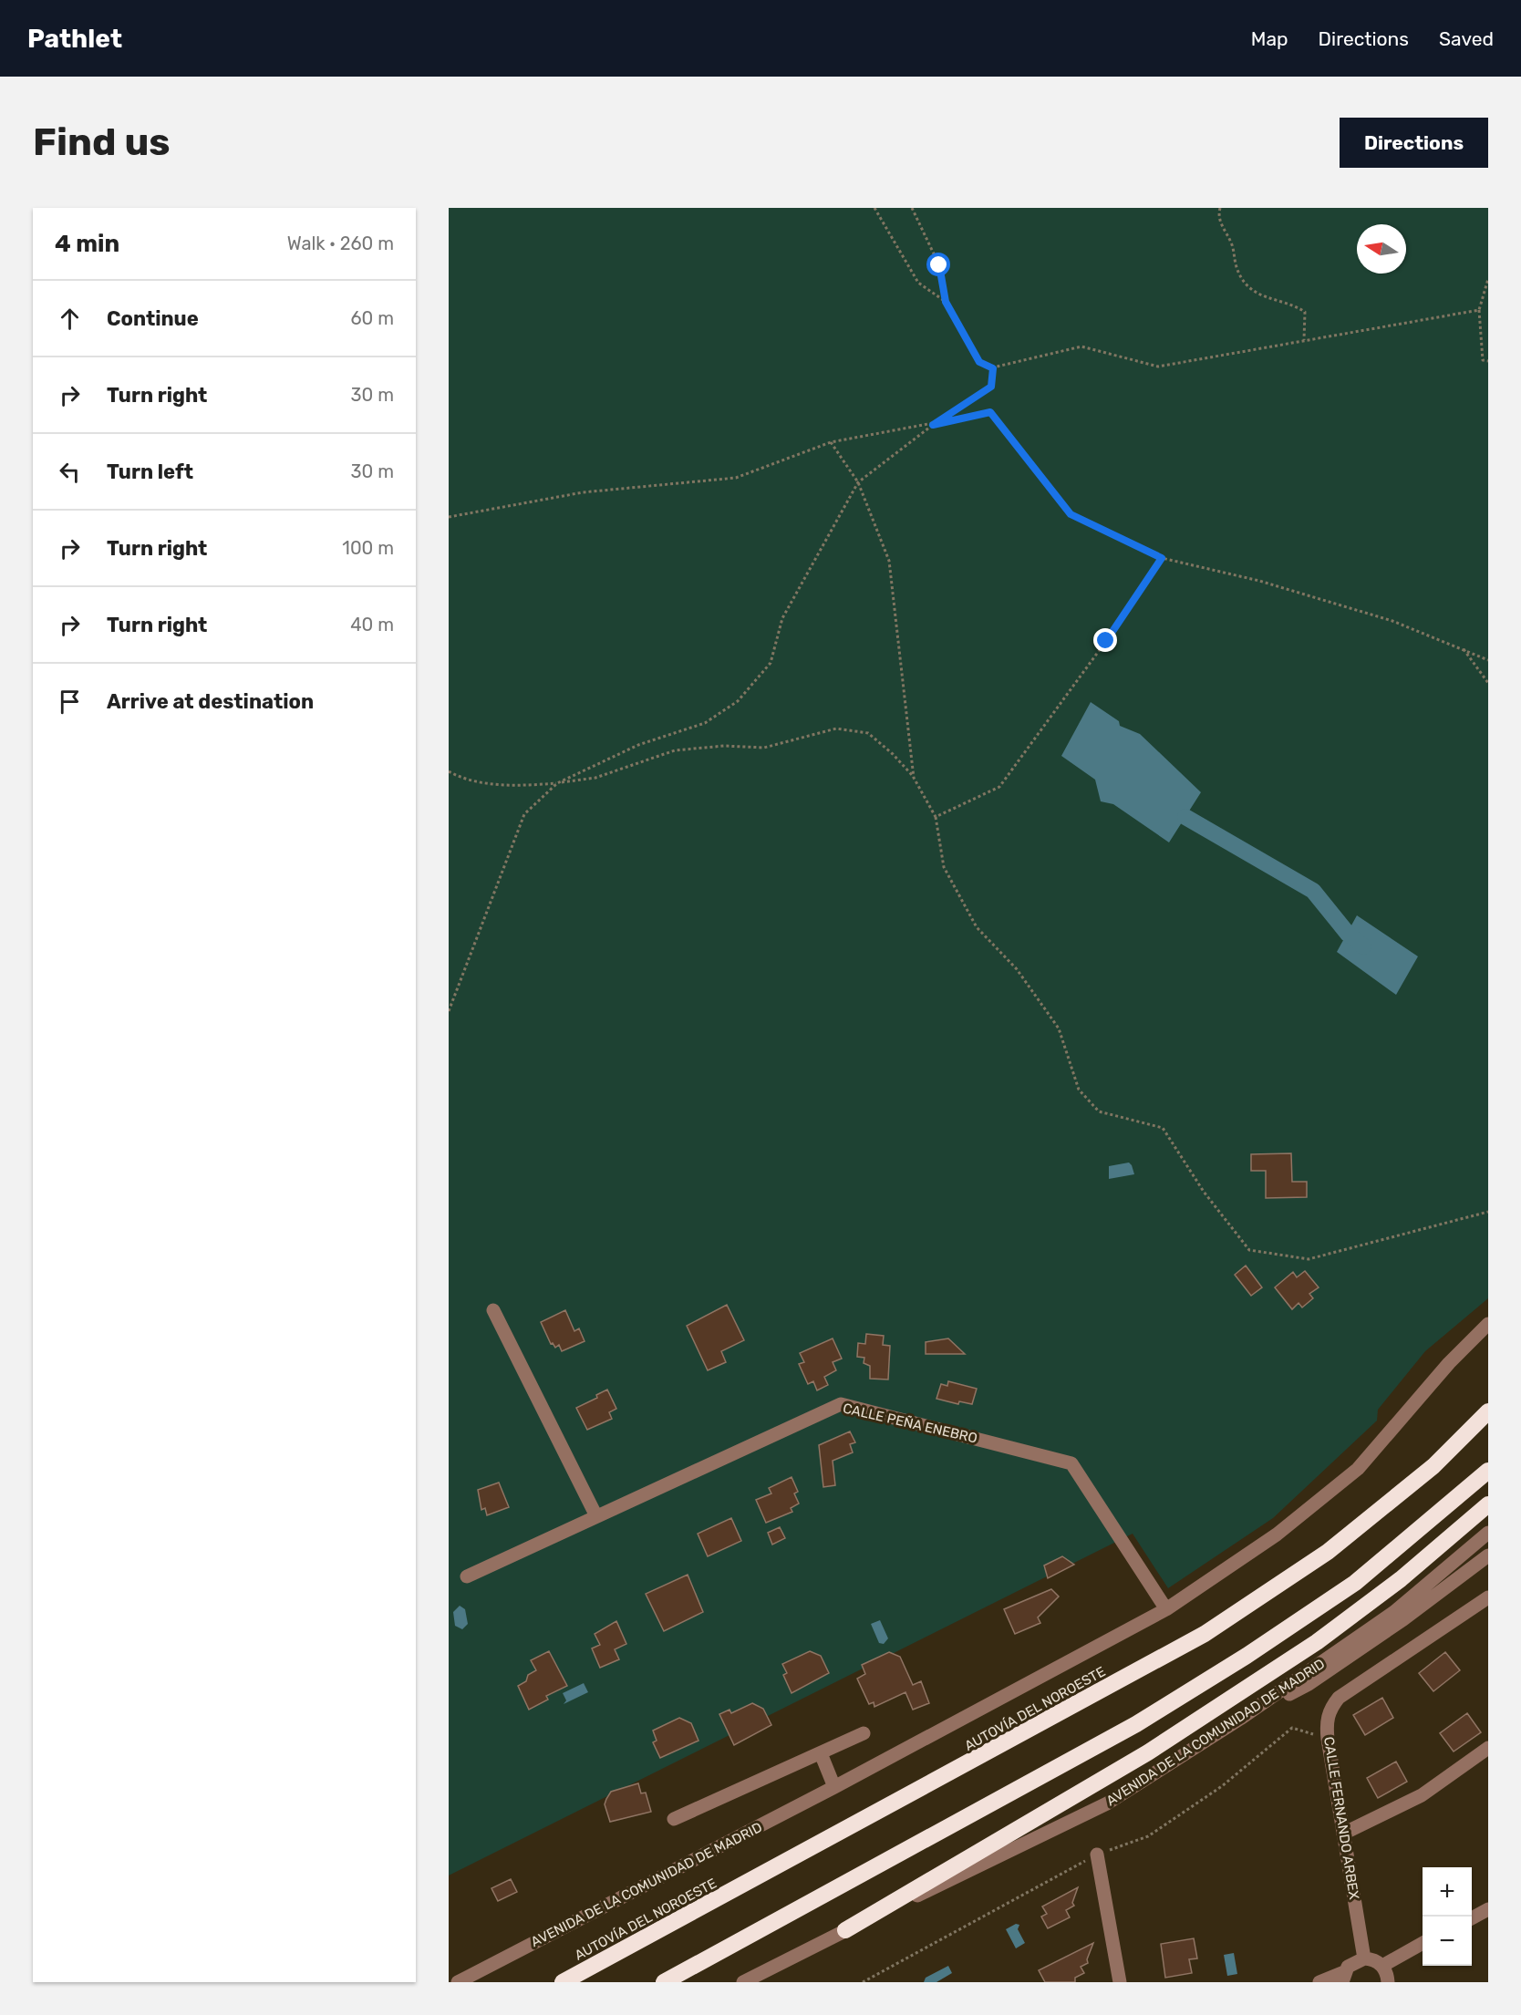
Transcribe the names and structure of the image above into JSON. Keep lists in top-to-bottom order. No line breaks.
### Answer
{"streets":{"highway":["AUTOVÍA DEL NOROESTE"],"street":["CALLE PEÑA ENEBRO","AVENIDA DE LA COMUNIDAD DE MADRID","CALLE FERNANDO ARBEX"]},"crossings":[["CALLE PEÑA ENEBRO","AVENIDA DE LA COMUNIDAD DE MADRID"]],"north":"left","page":{"header":"Pathlet","nav":["Map","Directions","Saved"],"buttons":"Directions","title":"Find us","heading":["4 min","Walk · 260 m"],"list":[["Continue","60 m"],["Turn right","30 m"],["Turn left","30 m"],["Turn right","100 m"],["Turn right","40 m"],"Arrive at destination"],"map_buttons":["+","−"]}}
